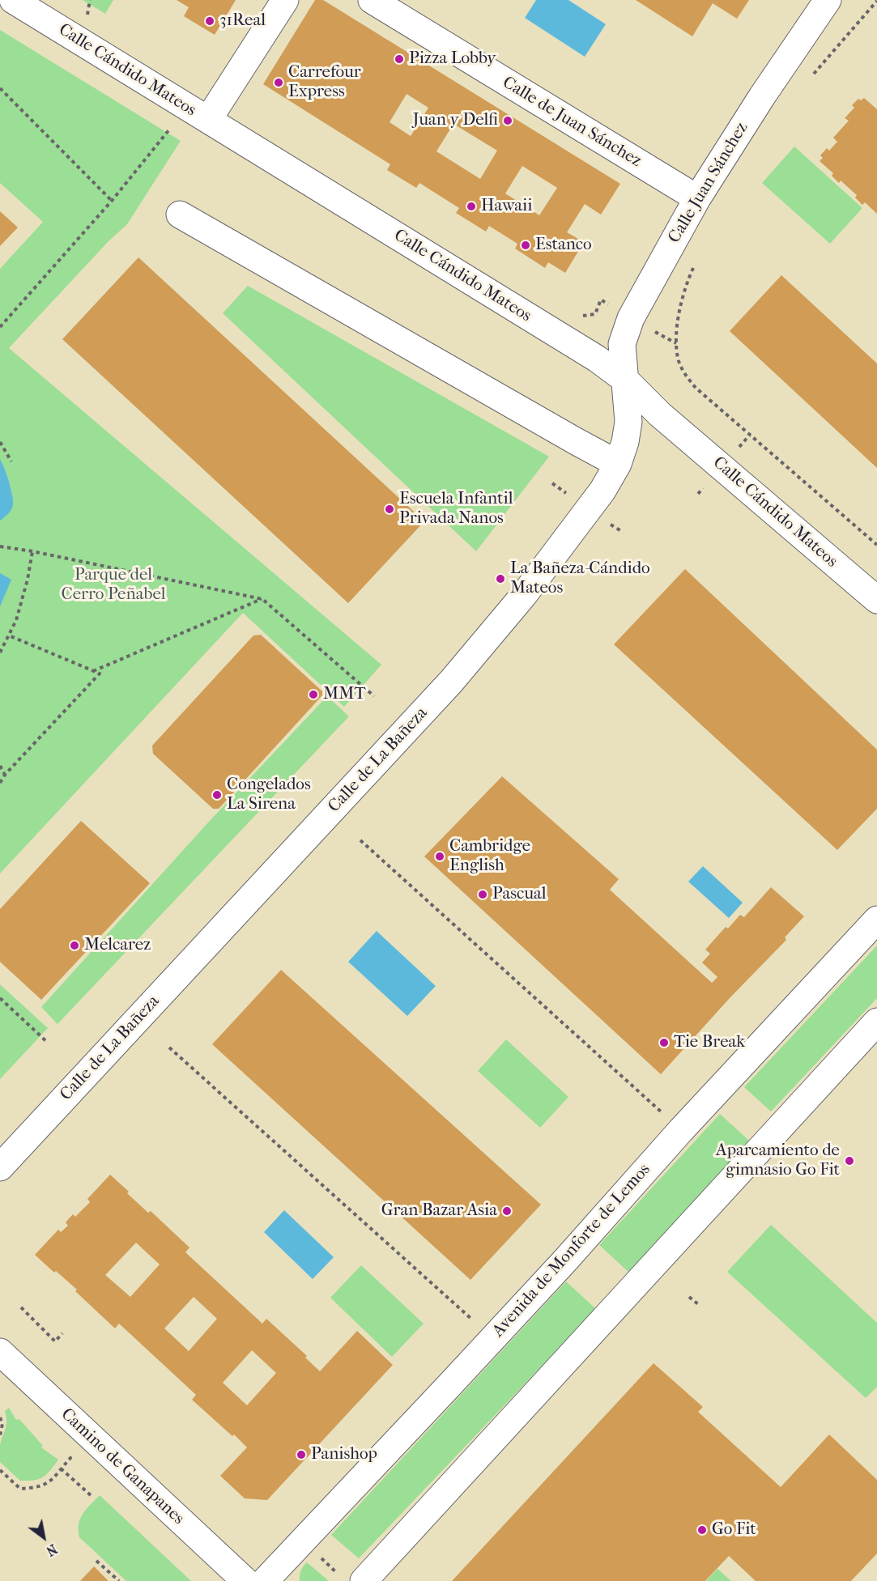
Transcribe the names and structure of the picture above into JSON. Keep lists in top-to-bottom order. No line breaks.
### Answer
{"streets":{"street":["Calle Cándido Mateos","Calle de Juan Sánchez","Calle Juan Sánchez","Calle de La Bañeza","Avenida de Monforte de Lemos","Camino de Ganapanes"]},"crossings":[["Calle Cándido Mateos","Calle Juan Sánchez"],["Calle Cándido Mateos","Calle de La Bañeza"],["Calle de Juan Sánchez","Calle Juan Sánchez"],["Calle Juan Sánchez","Calle de La Bañeza"]],"parks":["Parque del Cerro Peñabel"],"places":["31Real","Pizza Lobby","Carrefour Express","Juan y Delfi","Hawaii","Estanco","Escuela Infantil Privada Nanos","La Bañeza-Cándido Mateos","MMT","Congelados La Sirena","Cambridge English","Pascual","Melcarez","Tie Break","Aparcamiento de gimnasio Go Fit","Gran Bazar Asia","Panishop","Go Fit"],"north":"bottom right"}
